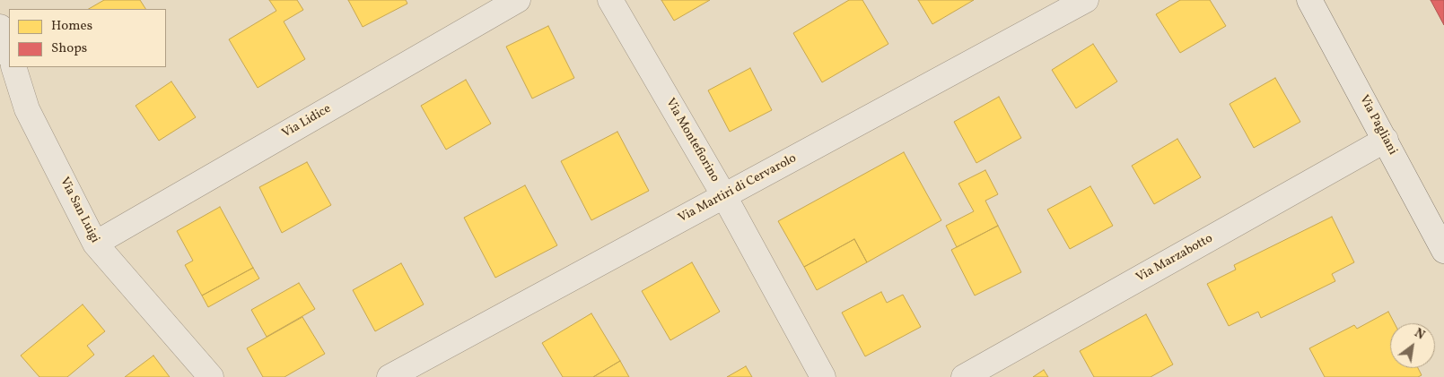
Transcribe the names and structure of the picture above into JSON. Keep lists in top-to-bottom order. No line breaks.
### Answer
{"streets":{"street":["Via Lidice","Via Pagliani","Via Montefiorino","Via Martiri di Cervarolo","Via San Luigi","Via Marzabotto"]},"crossings":[["Via Lidice","Via San Luigi"],["Via Pagliani","Via Marzabotto"],["Via Montefiorino","Via Martiri di Cervarolo"]],"legend":["Homes","Shops"],"north":"top right"}
